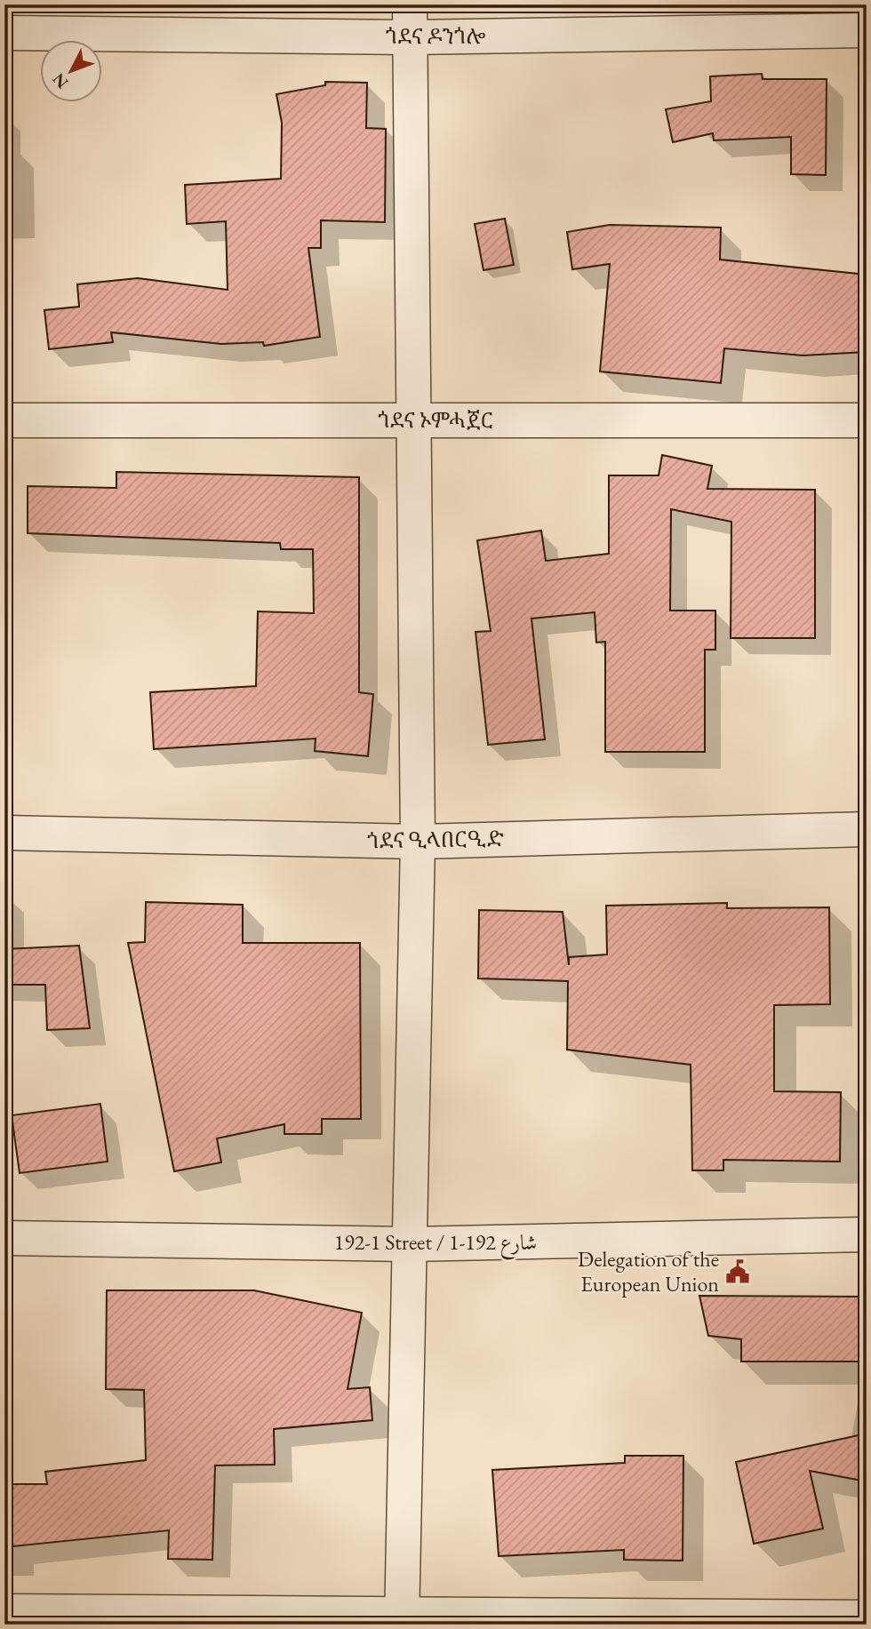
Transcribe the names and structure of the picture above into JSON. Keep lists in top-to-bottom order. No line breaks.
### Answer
{"streets":{"street":["ጎደና ዶንጎሎ","ጎደና ኦምሓጀር","ጎደና ዒላበርዒድ","192-1 Street / شارع 192-1"]},"places":{"public building":["Delegation of the European Union"]},"north":"bottom left"}
